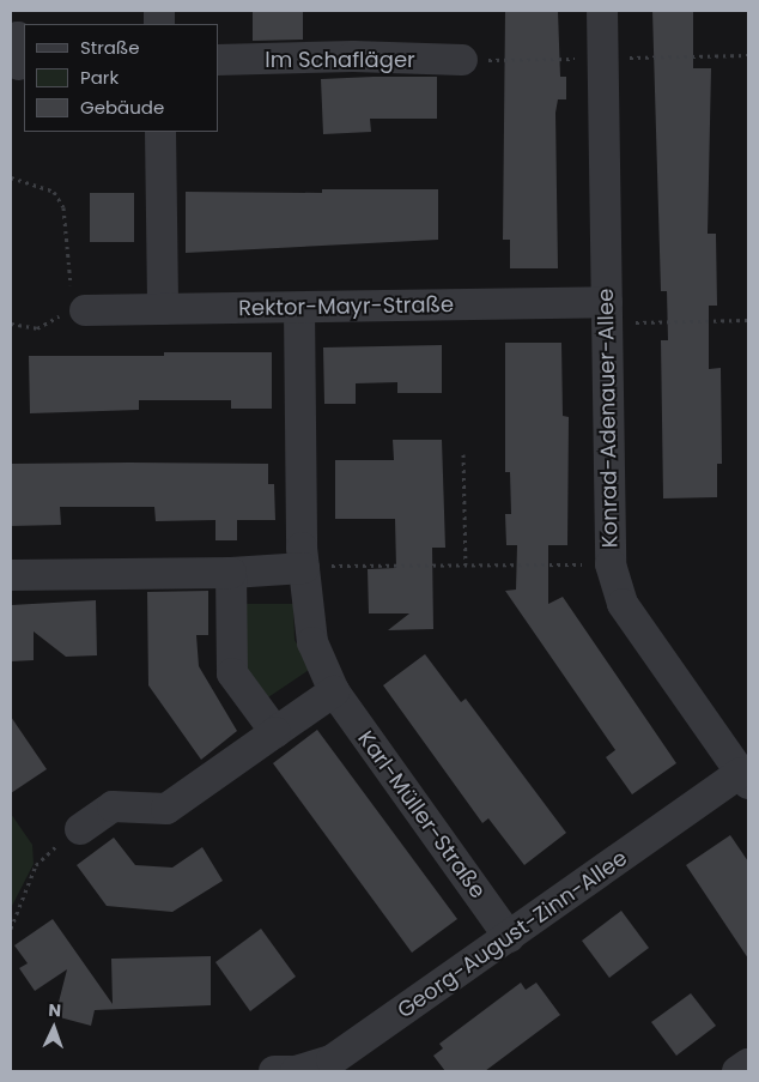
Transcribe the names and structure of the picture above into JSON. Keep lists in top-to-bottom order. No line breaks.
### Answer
{"streets":{"street":["Im Schafläger","Rektor-Mayr-Straße","Konrad-Adenauer-Allee","Karl-Müller-Straße","Georg-August-Zinn-Allee"]},"crossings":[["Rektor-Mayr-Straße","Konrad-Adenauer-Allee"],["Rektor-Mayr-Straße","Karl-Müller-Straße"],["Konrad-Adenauer-Allee","Georg-August-Zinn-Allee"],["Karl-Müller-Straße","Georg-August-Zinn-Allee"]],"legend":["Straße","Park","Gebäude"],"north":"top"}
